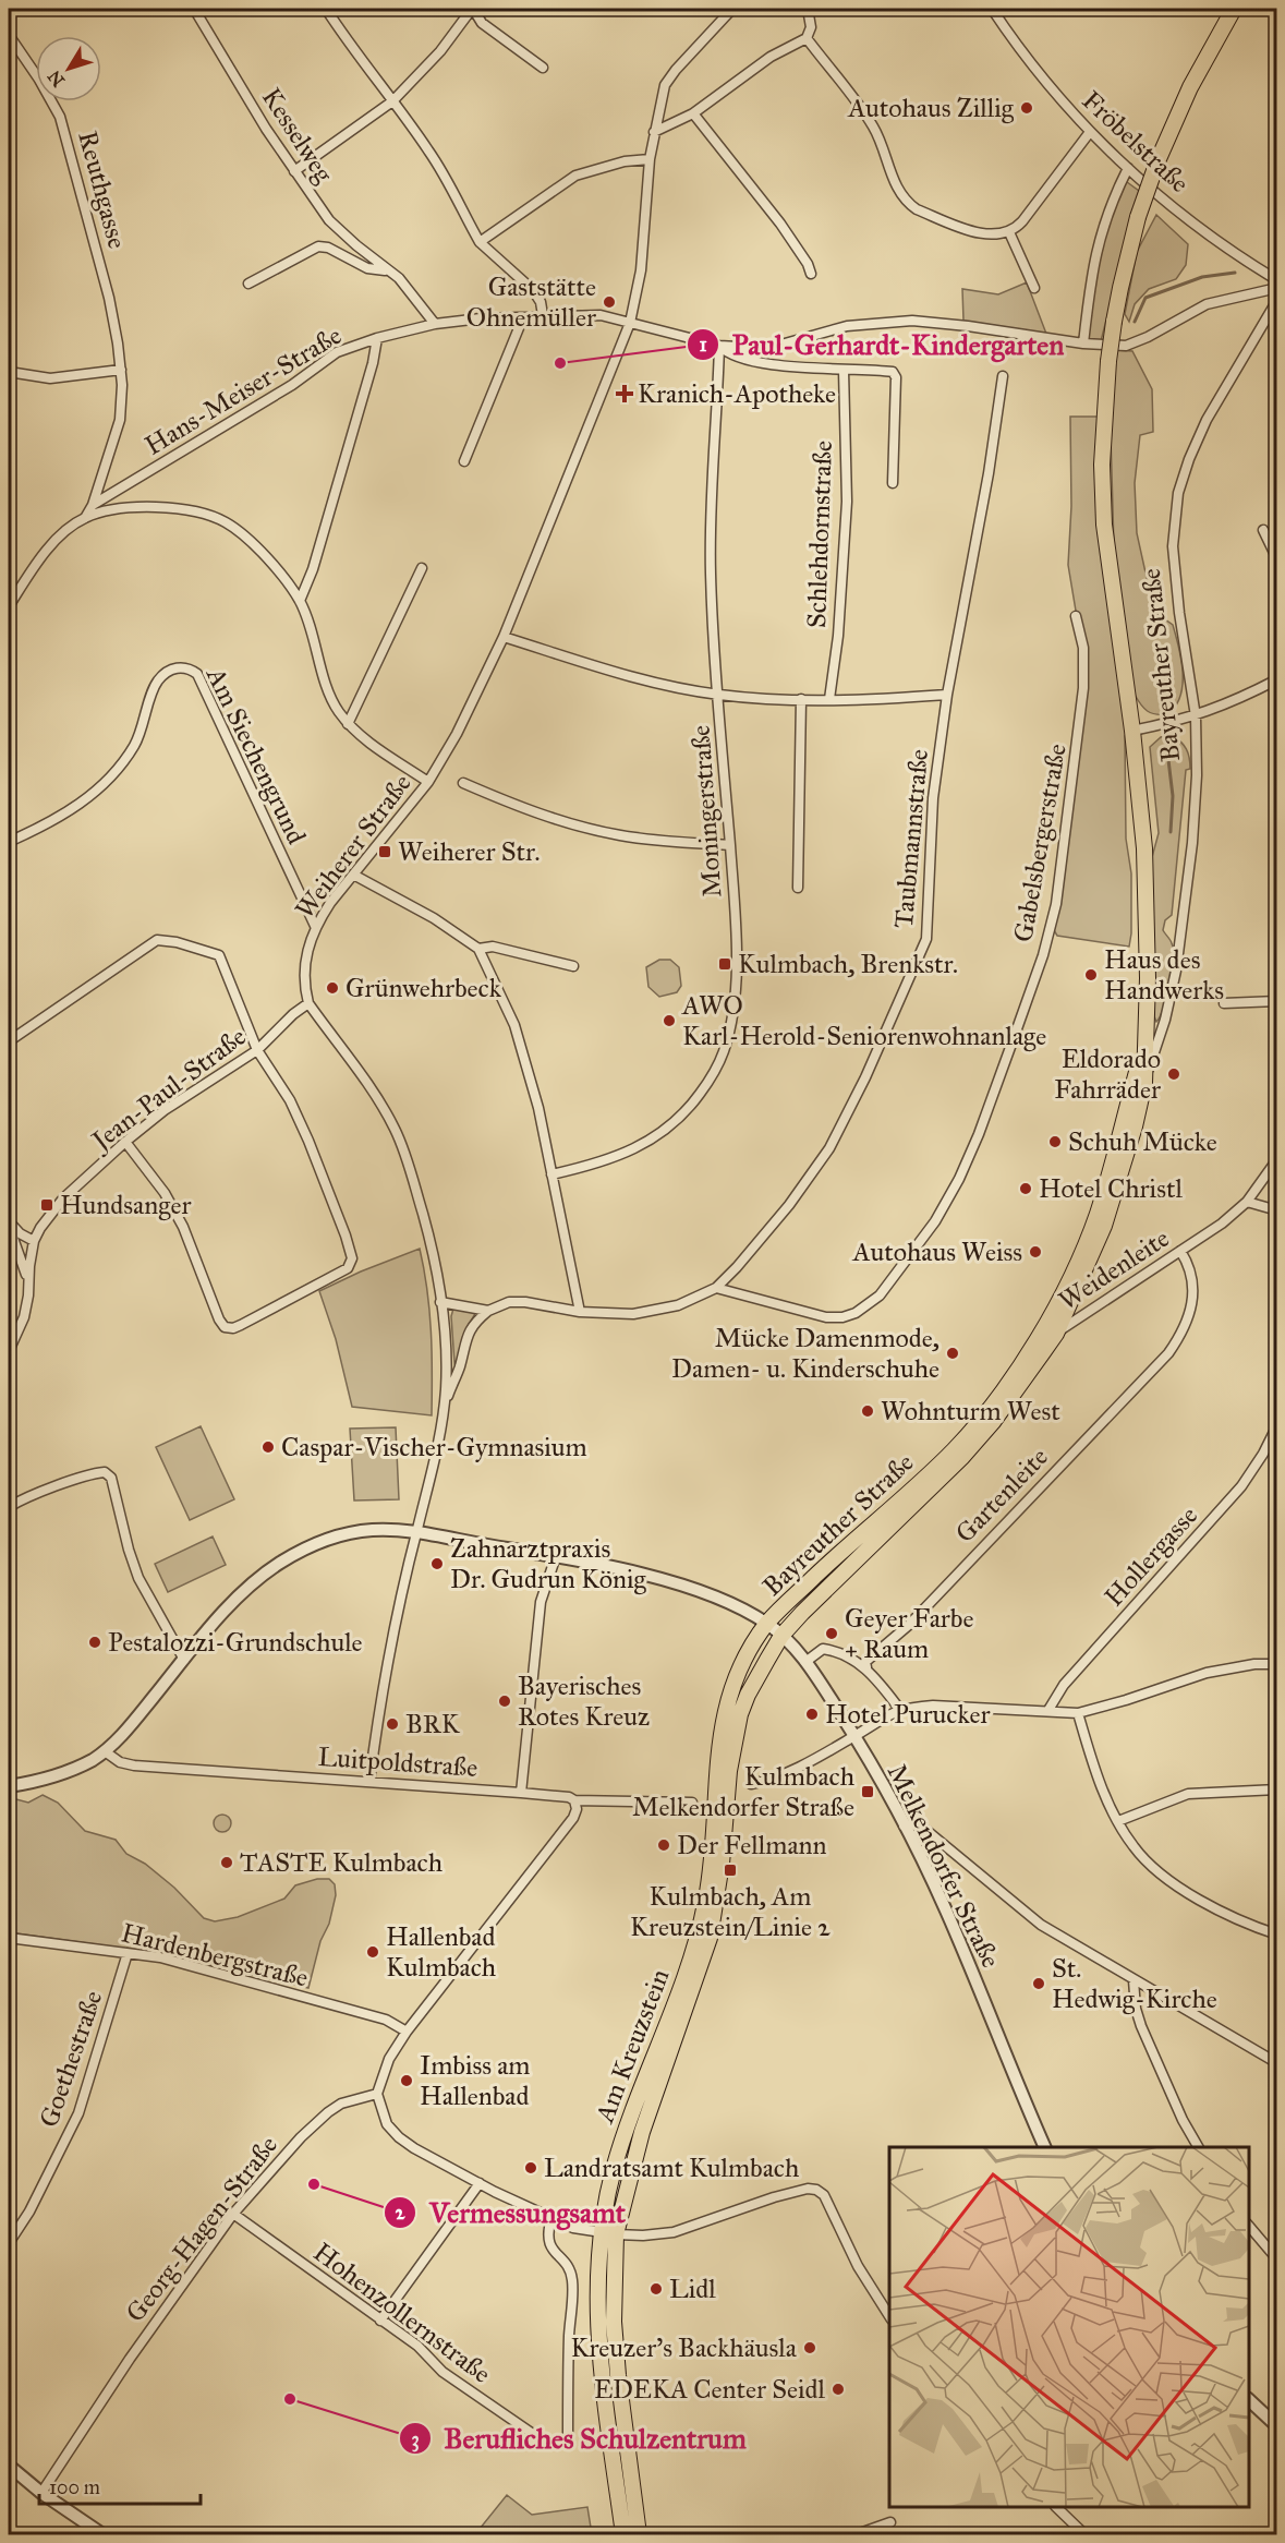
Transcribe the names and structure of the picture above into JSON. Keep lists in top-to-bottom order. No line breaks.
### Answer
{"streets":{"main road":["Bayreuther Straße","Am Kreuzstein"],"street":["Kesselweg","Fröbelstraße","Reuthgasse","Hans-Meiser-Straße","Schlehdornstraße","Am Siechengrund","Moningerstraße","Taubmannstraße","Gabelsbergerstraße","Weiherer Straße","Jean-Paul-Straße","Weidenleite","Gartenleite","Hollergasse","Luitpoldstraße","Melkendorfer Straße","Hardenbergstraße","Goethestraße","Georg-Hagen-Straße","Hohenzollernstraße"]},"crossings":[["Kesselweg","Hans-Meiser-Straße"],["Reuthgasse","Hans-Meiser-Straße"],["Hans-Meiser-Straße","Moningerstraße"],["Hans-Meiser-Straße","Weiherer Straße"],["Bayreuther Straße","Weidenleite"],["Bayreuther Straße","Melkendorfer Straße"],["Bayreuther Straße","Am Kreuzstein"],["Am Siechengrund","Weiherer Straße"],["Taubmannstraße","Gabelsbergerstraße"],["Weiherer Straße","Jean-Paul-Straße"],["Weidenleite","Gartenleite"],["Luitpoldstraße","Melkendorfer Straße"],["Melkendorfer Straße","Am Kreuzstein"],["Hardenbergstraße","Goethestraße"],["Georg-Hagen-Straße","Hohenzollernstraße"]],"places":{"other":["Autohaus Zillig","Gaststätte Ohnemüller","Paul-Gerhardt-Kindergarten","Haus des Handwerks","Grünwehrbeck","AWO Karl-Herold-Seniorenwohnanlage","Eldorado Fahrräder","Schuh Mücke","Hotel Christl","Autohaus Weiss","Mücke Damenmode, Damen- u. Kinderschuhe","Wohnturm West","Caspar-Vischer-Gymnasium","Zahnarztpraxis Dr. Gudrun König","Geyer Farbe + Raum","Pestalozzi-Grundschule","Bayerisches Rotes Kreuz","Hotel Purucker","BRK","Der Fellmann","TASTE Kulmbach","Hallenbad Kulmbach","St. Hedwig-Kirche","Imbiss am Hallenbad","Landratsamt Kulmbach","Vermessungsamt","Lidl","Kreuzer's Backhäusla","EDEKA Center Seidl","Berufliches Schulzentrum"],"health":["Kranich-Apotheke"],"transit":["Weiherer Str.","Kulmbach, Brenkstr.","Hundsanger","Kulmbach Melkendorfer Straße","Kulmbach, Am Kreuzstein/Linie 2"]},"scale_bar":"100 m","north":"bottom left"}
